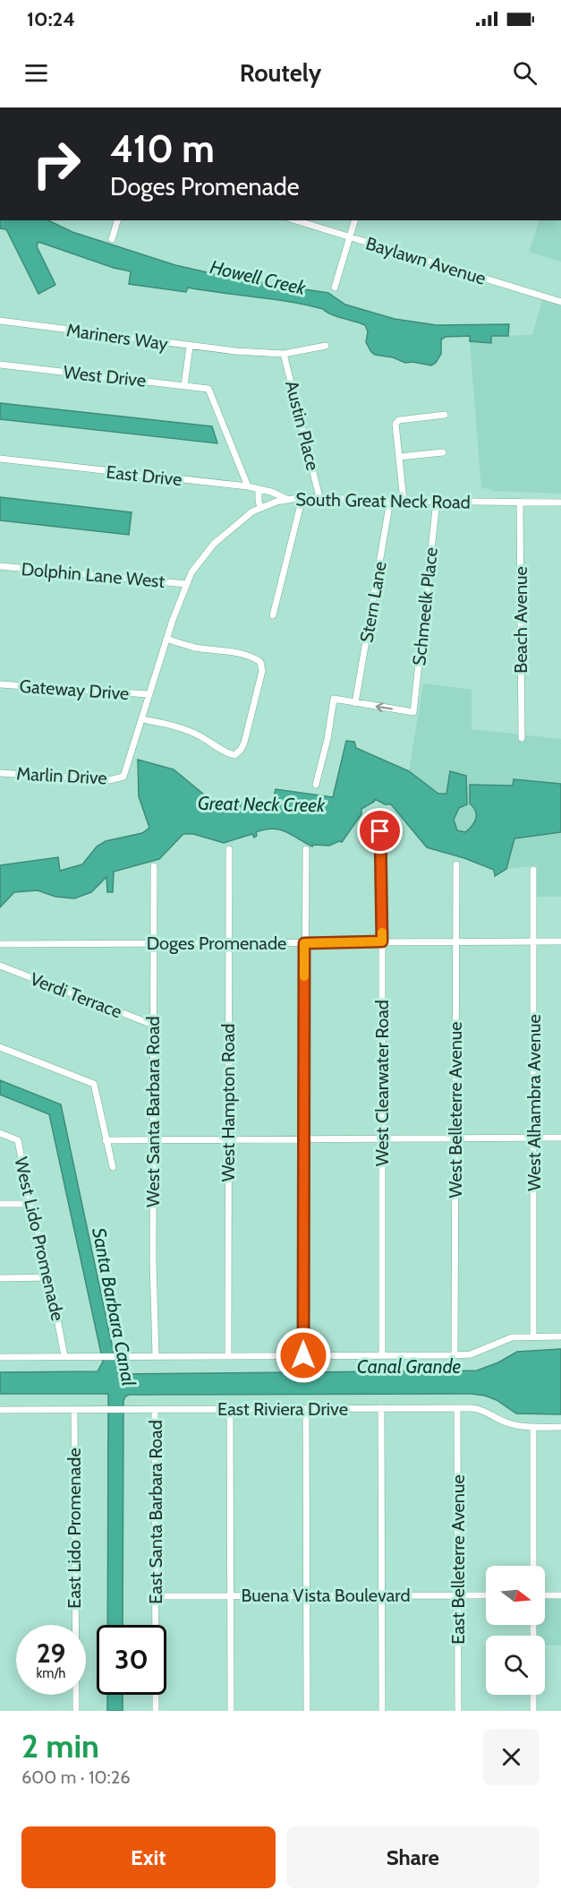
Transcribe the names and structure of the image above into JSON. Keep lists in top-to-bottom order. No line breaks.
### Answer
{"streets":{"street":["Baylawn Avenue","Mariners Way","West Drive","Austin Place","East Drive","South Great Neck Road","Dolphin Lane West","Stern Lane","Schmeelk Place","Beach Avenue","Gateway Drive","Marlin Drive","Doges Promenade","Verdi Terrace","West Clearwater Road","West Hampton Road","West Alhambra Avenue","West Belleterre Avenue","West Santa Barbara Road","West Lido Promenade","East Riviera Drive","East Santa Barbara Road","East Lido Promenade","East Belleterre Avenue","Buena Vista Boulevard"]},"crossings":[["Mariners Way","Austin Place"],["West Drive","East Drive"],["Austin Place","South Great Neck Road"],["East Drive","South Great Neck Road"],["South Great Neck Road","Dolphin Lane West"],["South Great Neck Road","Stern Lane"],["South Great Neck Road","Schmeelk Place"],["South Great Neck Road","Beach Avenue"],["South Great Neck Road","Gateway Drive"],["South Great Neck Road","Marlin Drive"],["Stern Lane","Schmeelk Place"],["Doges Promenade","West Clearwater Road"],["Doges Promenade","West Hampton Road"],["Doges Promenade","West Alhambra Avenue"],["Doges Promenade","West Belleterre Avenue"],["Doges Promenade","West Santa Barbara Road"],["Verdi Terrace","West Santa Barbara Road"],["East Riviera Drive","East Santa Barbara Road"],["East Riviera Drive","East Lido Promenade"],["East Riviera Drive","East Belleterre Avenue"],["East Santa Barbara Road","Buena Vista Boulevard"],["East Belleterre Avenue","Buena Vista Boulevard"]],"one_way":["Schmeelk Place"],"water":["Howell Creek","Great Neck Creek","Santa Barbara Canal","Canal Grande"],"north":"right","page":{"status":"10:24","header":"Routely","turn":["410 m","Doges Promenade"],"speed":"29 km/h","limit":"30","heading":["2 min","600 m · 10:26"],"buttons":["Exit","Share"]}}
